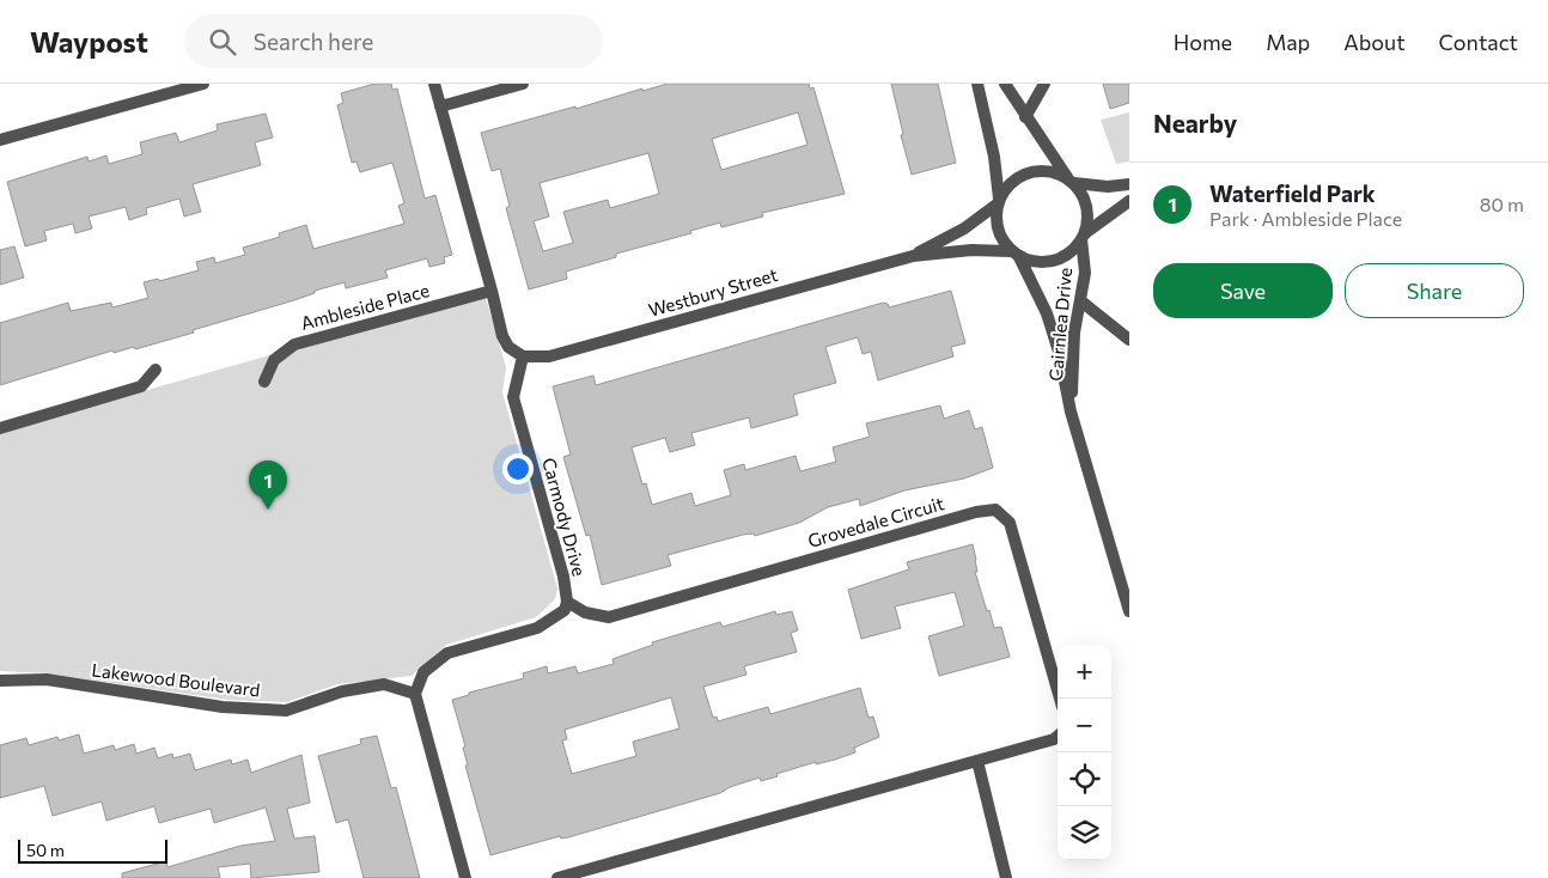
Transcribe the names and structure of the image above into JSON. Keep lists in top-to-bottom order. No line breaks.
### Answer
{"streets":{"street":["Westbury Street","Ambleside Place","Cairnlea Drive","Carmody Drive","Grovedale Circuit","Lakewood Boulevard"]},"crossings":[["Westbury Street","Cairnlea Drive"],["Westbury Street","Carmody Drive"],["Carmody Drive","Grovedale Circuit"],["Carmody Drive","Lakewood Boulevard"]],"scale_bar":"50 m","page":{"header":"Waypost","search":"Search here","nav":["Home","Map","About","Contact"],"heading":"Nearby","list":[{"mark":"1","name":"Waterfield Park","note":"Park · Ambleside Place","value":"80 m"}],"buttons":["Save","Share"],"pins":"1","map_buttons":["+","−"],"scale":"50 m"}}
